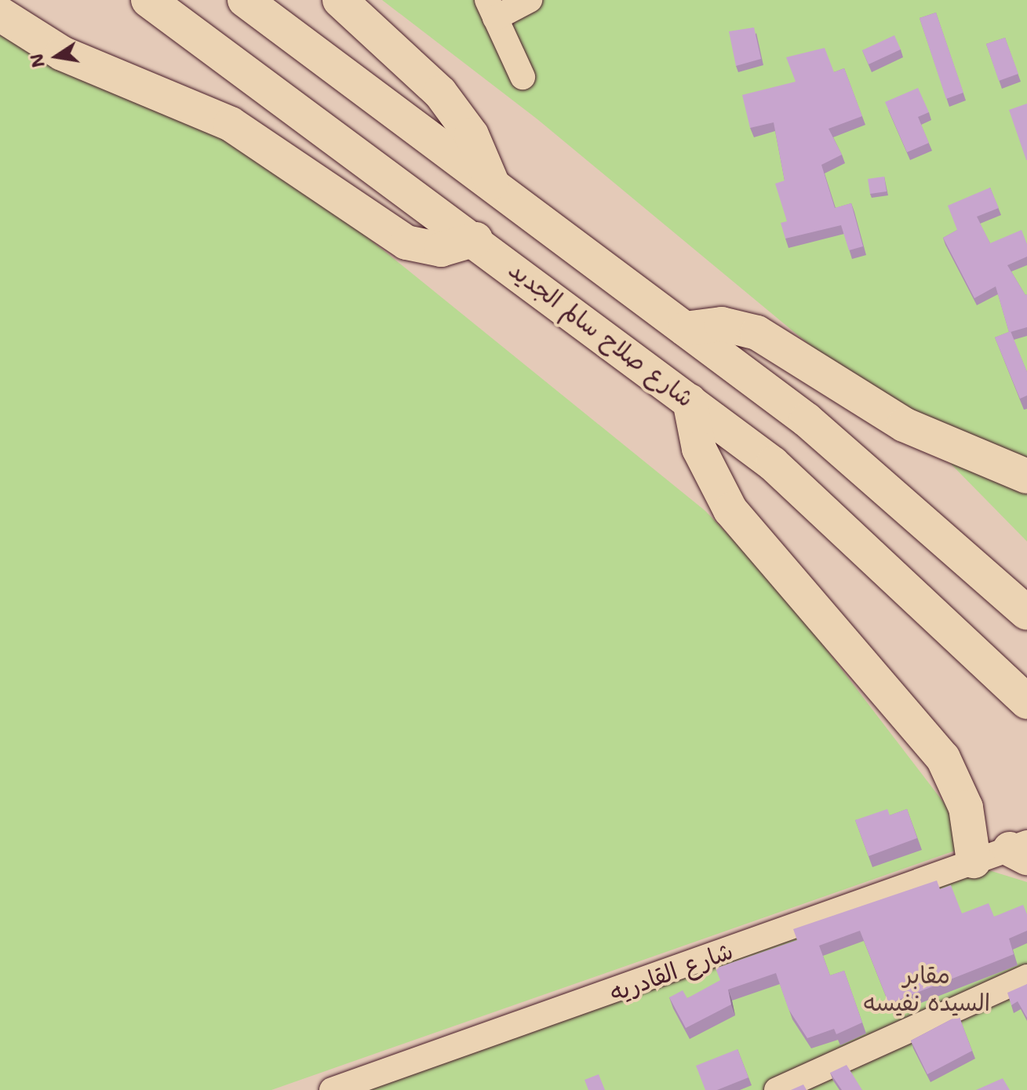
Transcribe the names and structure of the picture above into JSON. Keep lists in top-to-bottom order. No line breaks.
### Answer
{"streets":{"highway":["شارع صلاح سالم الجديد"],"street":["شارع القادريه"]},"parks":["مقابر السيده نفيسه"],"north":"left"}
